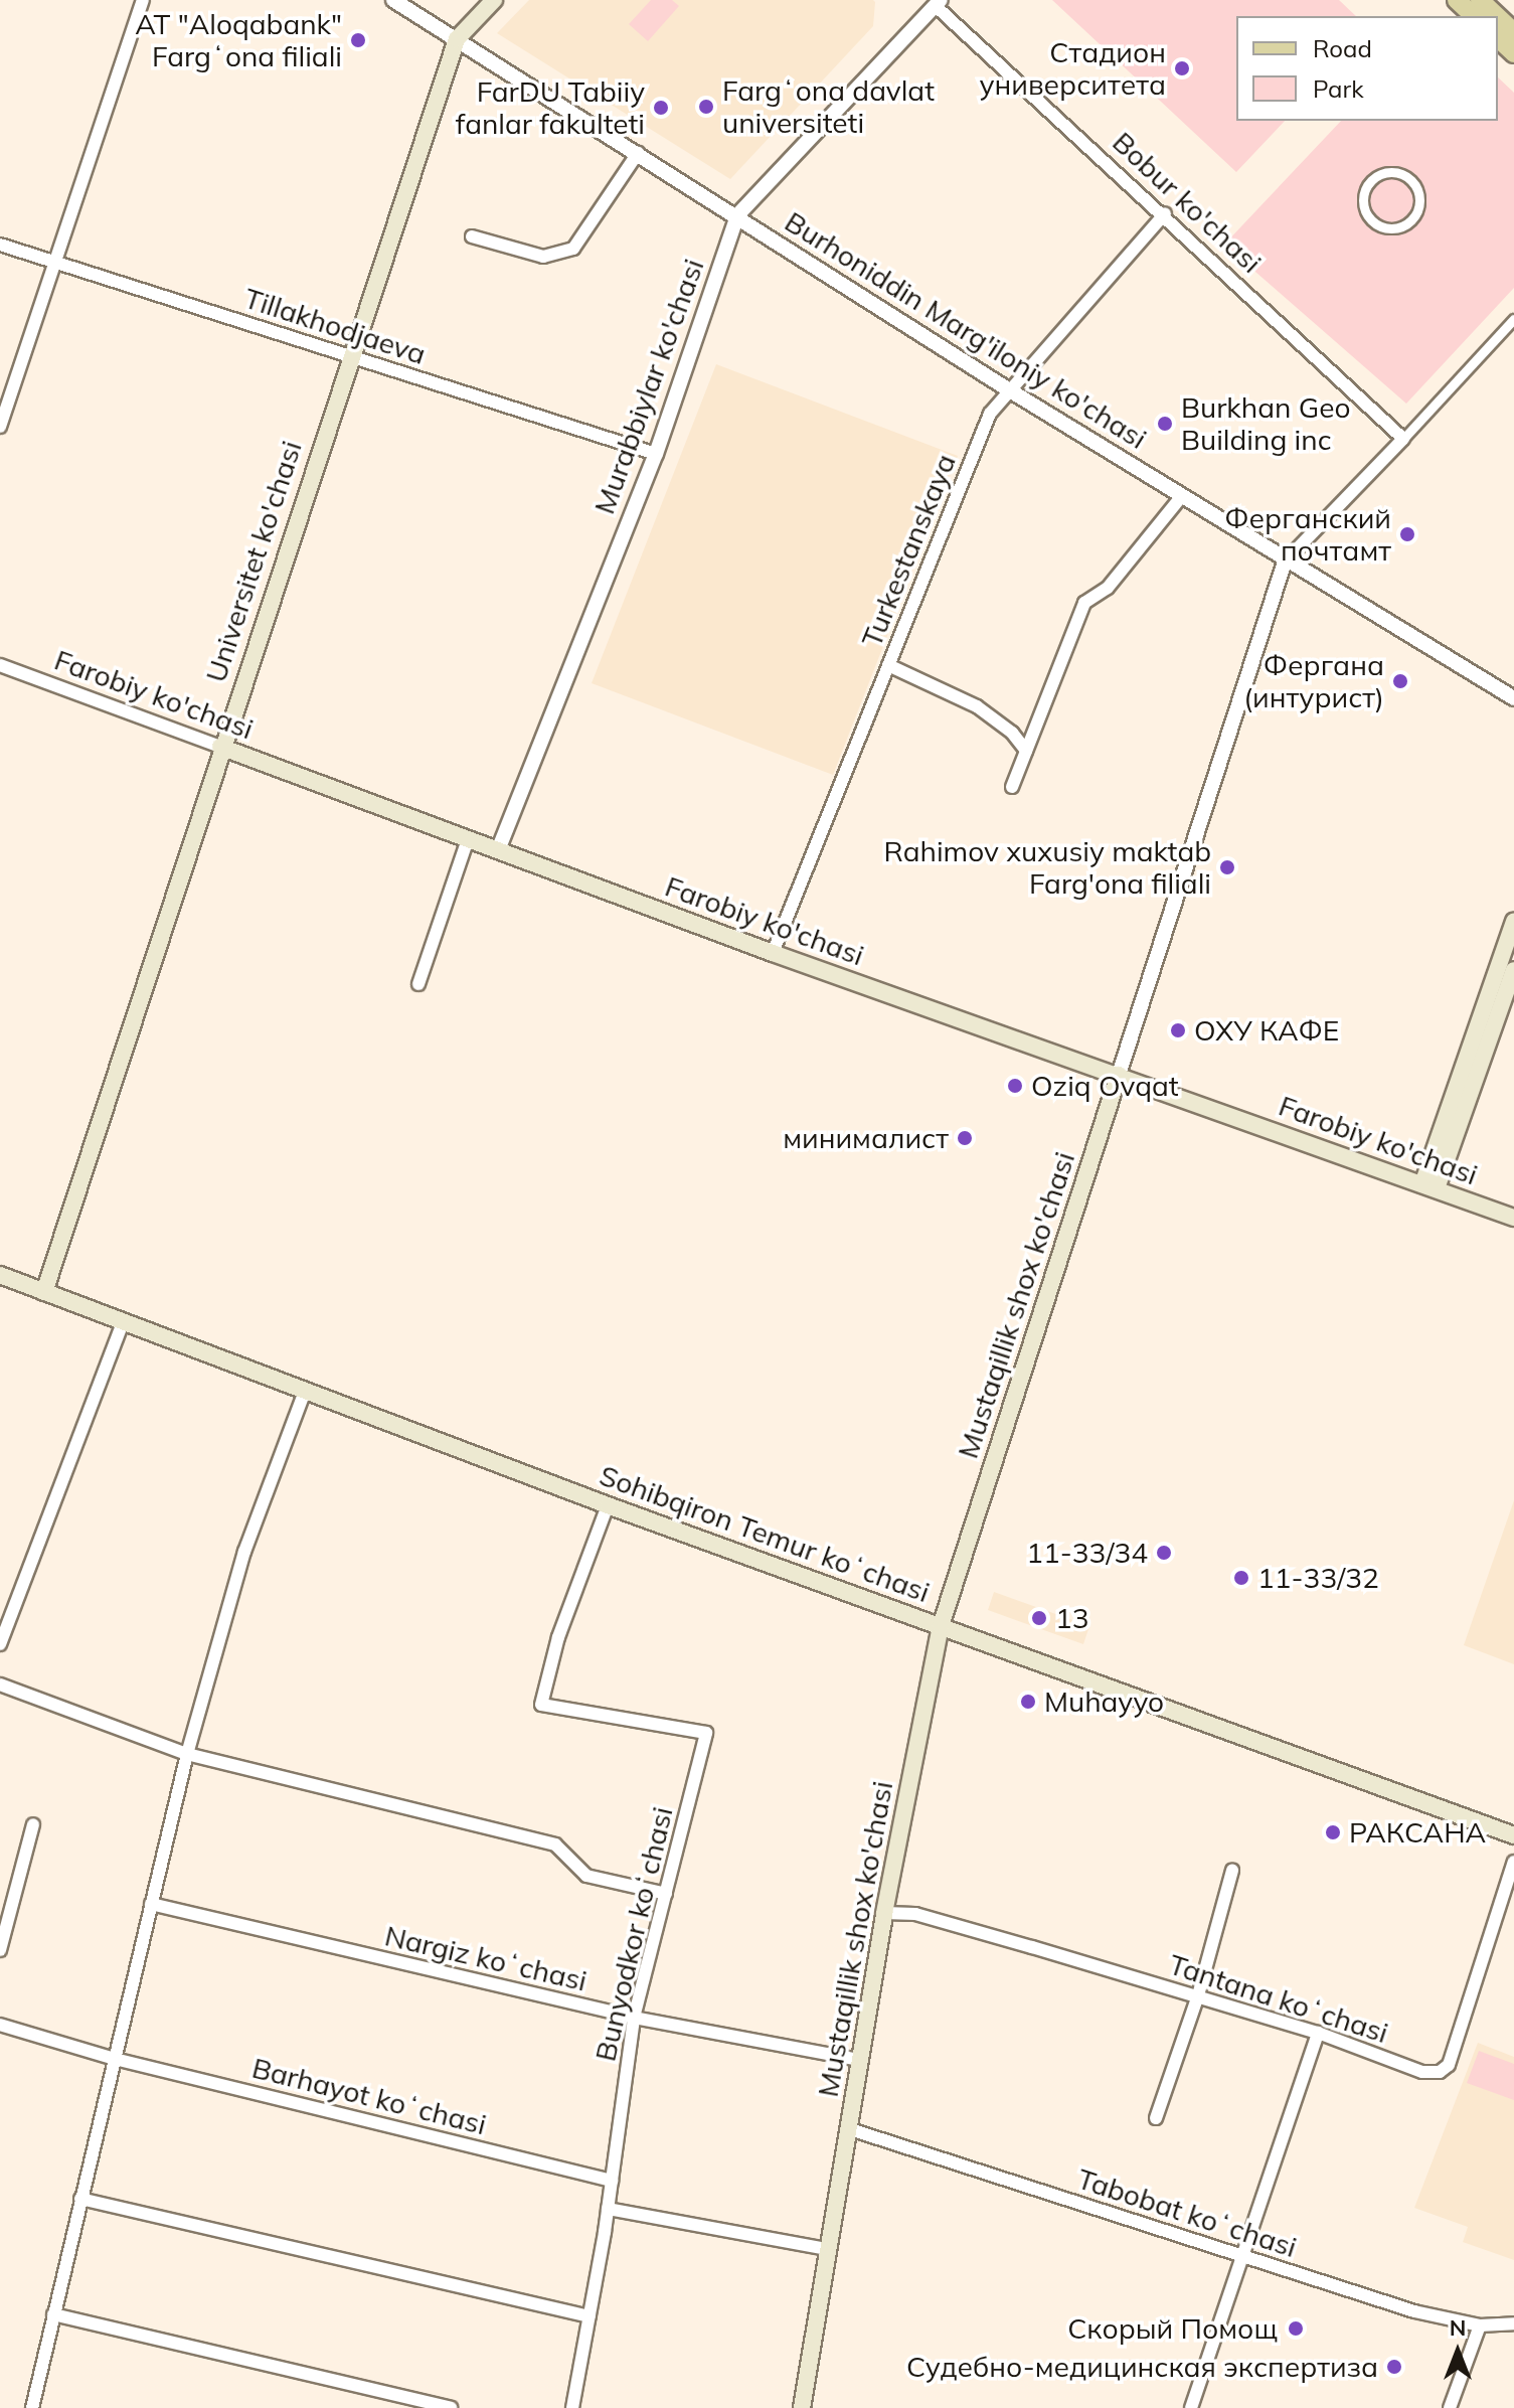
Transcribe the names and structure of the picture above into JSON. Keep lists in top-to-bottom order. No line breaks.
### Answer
{"streets":{"main road":["Universitet ko'chasi","Farobiy ko'chasi","Mustaqillik shox ko'chasi","Sohibqiron Temur koʻchasi"],"street":["Bobur ko'chasi","Tillakhodjaeva","Burhoniddin Marg'iloniy ko'chasi","Murabbiylar ko'chasi","Turkestanskaya","Bunyodkor koʻchasi","Nargiz koʻchasi","Tantana koʻchasi","Barhayot koʻchasi","Tabobat koʻchasi"]},"crossings":[["Bobur ko'chasi","Murabbiylar ko'chasi"],["Bobur ko'chasi","Turkestanskaya"],["Bobur ko'chasi","Mustaqillik shox ko'chasi"],["Tillakhodjaeva","Murabbiylar ko'chasi"],["Tillakhodjaeva","Universitet ko'chasi"],["Burhoniddin Marg'iloniy ko'chasi","Murabbiylar ko'chasi"],["Burhoniddin Marg'iloniy ko'chasi","Turkestanskaya"],["Burhoniddin Marg'iloniy ko'chasi","Universitet ko'chasi"],["Burhoniddin Marg'iloniy ko'chasi","Mustaqillik shox ko'chasi"],["Murabbiylar ko'chasi","Farobiy ko'chasi"],["Turkestanskaya","Farobiy ko'chasi"],["Universitet ko'chasi","Farobiy ko'chasi"],["Universitet ko'chasi","Sohibqiron Temur koʻchasi"],["Farobiy ko'chasi","Mustaqillik shox ko'chasi"],["Mustaqillik shox ko'chasi","Sohibqiron Temur koʻchasi"],["Mustaqillik shox ko'chasi","Nargiz koʻchasi"],["Mustaqillik shox ko'chasi","Tantana koʻchasi"],["Mustaqillik shox ko'chasi","Tabobat koʻchasi"],["Sohibqiron Temur koʻchasi","Bunyodkor koʻchasi"],["Bunyodkor koʻchasi","Nargiz koʻchasi"],["Bunyodkor koʻchasi","Barhayot koʻchasi"]],"places":["AT \"Aloqabank\" Fargʻona filiali","Стадион университета","Fargʻona davlat universiteti","FarDU Tabiiy fanlar fakulteti","Burkhan Geo Building inc","Ферганский почтамт","Фергана (интурист)","Rahimov xuxusiy maktab Farg'ona filiali","ОХУ КАФЕ","Oziq Ovqat","минималист","11-33/34","11-33/32","13","Muhayyo","РАКСАНА","Скорый Помощ","Судебно-медицинская экспертиза"],"legend":["Road","Park"],"north":"top"}
